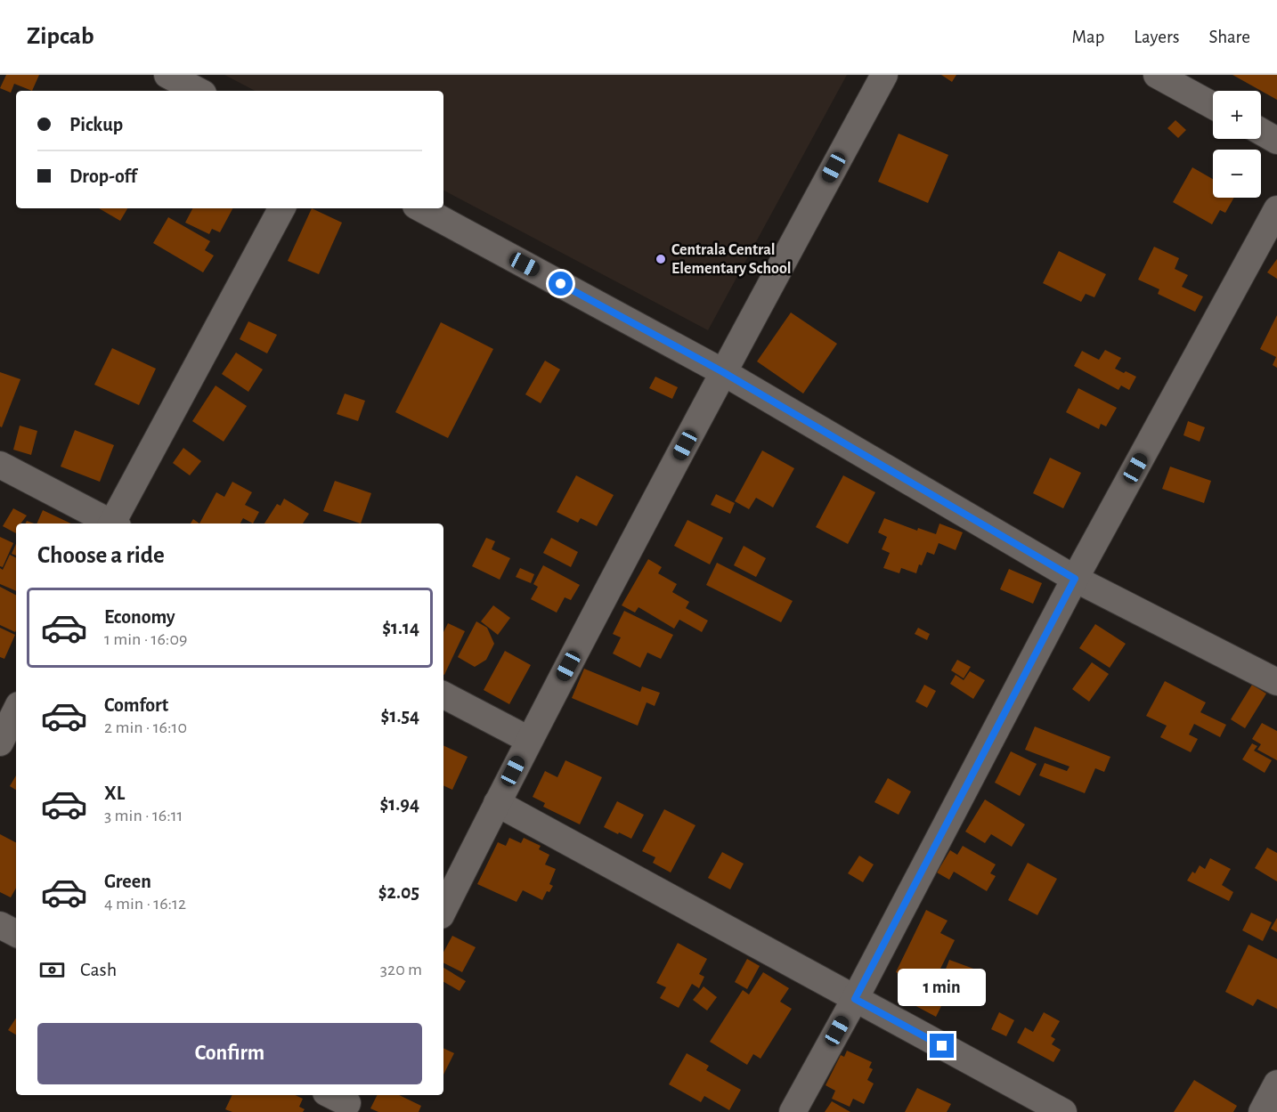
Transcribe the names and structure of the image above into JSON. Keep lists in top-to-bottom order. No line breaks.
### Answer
{"places":["Centrala Central Elementary School"],"page":{"header":"Zipcab","nav":["Map","Layers","Share"],"map_buttons":["+","−"],"banner":["Pickup","Drop-off"],"heading":"Choose a ride","list":[{"name":"Economy","note":"1 min · 16:09","value":"$1.14"},{"name":"Comfort","note":"2 min · 16:10","value":"$1.54"},{"name":"XL","note":"3 min · 16:11","value":"$1.94"},{"name":"Green","note":"4 min · 16:12","value":"$2.05"}],"pay":["Cash","320 m"],"bubble":"1 min","buttons":"Confirm"}}
